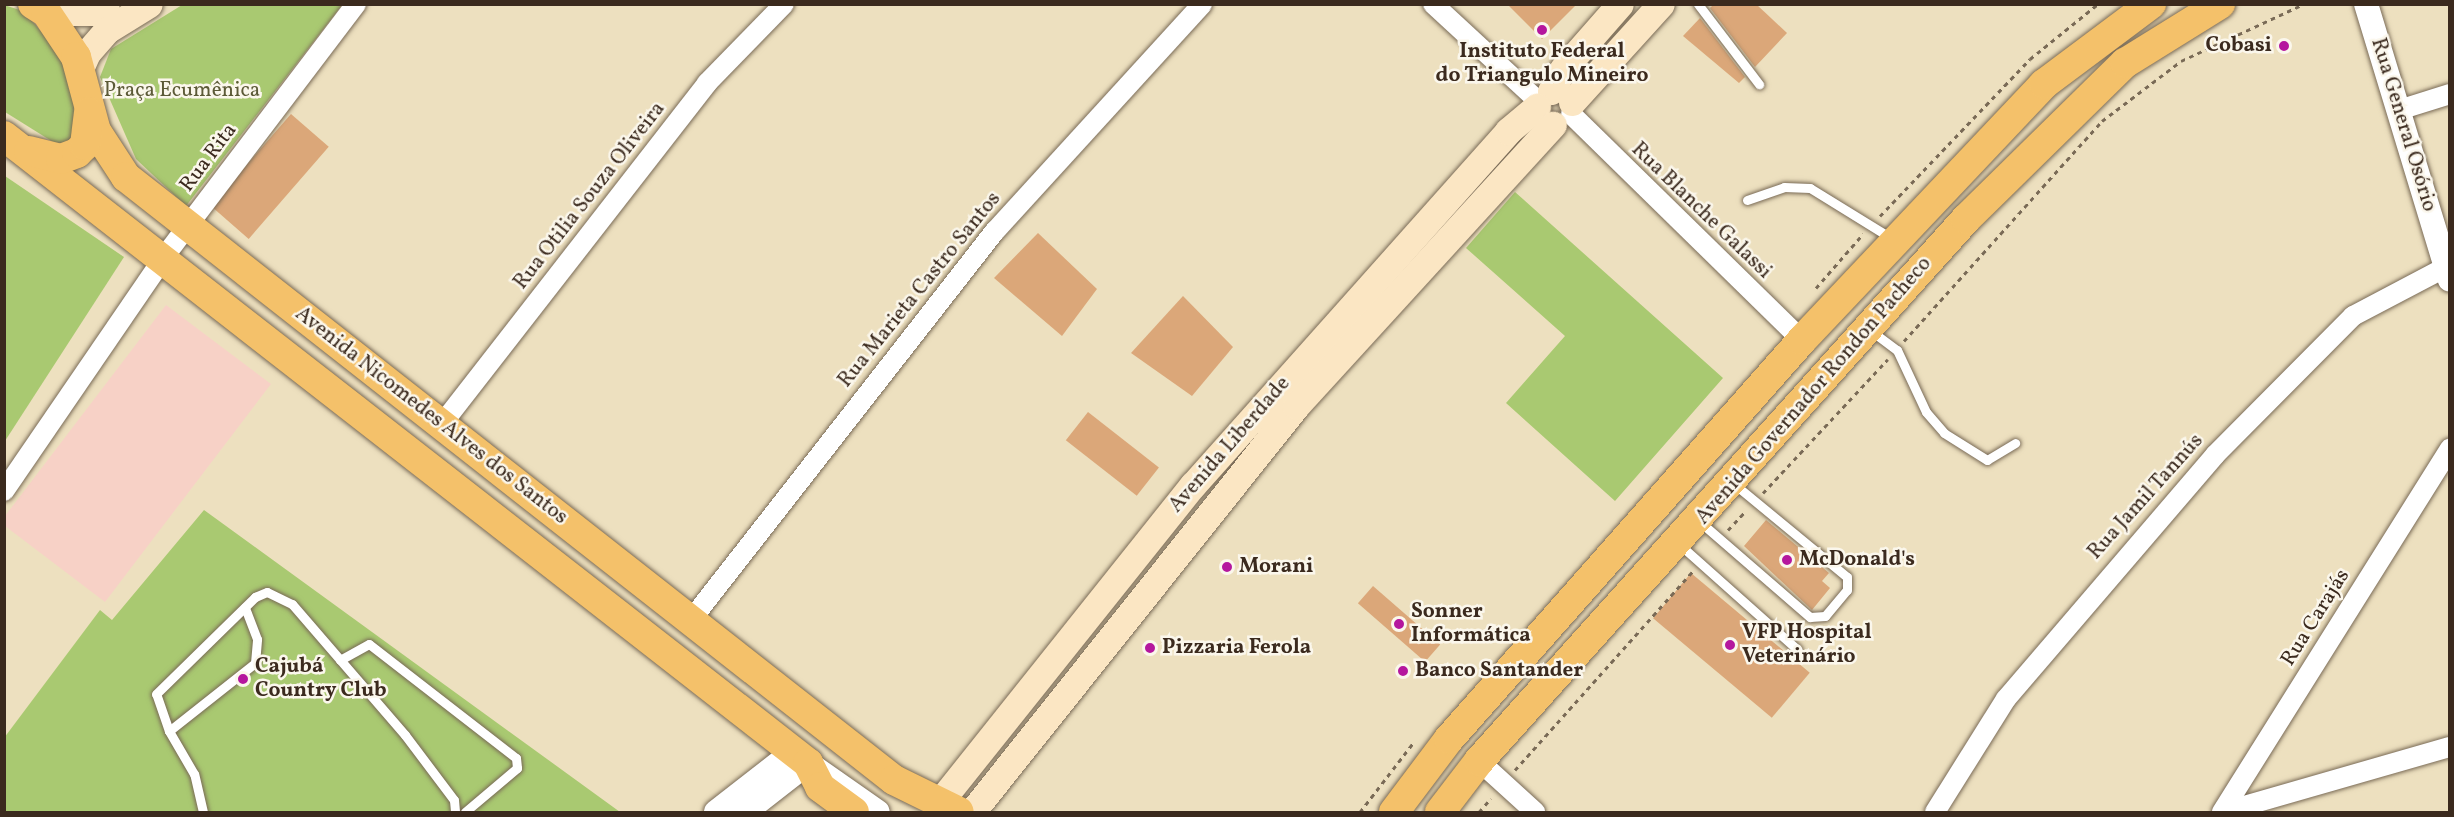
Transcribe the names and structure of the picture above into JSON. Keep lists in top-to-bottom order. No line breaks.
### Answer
{"streets":{"main road":["Avenida Governador Rondon Pacheco","Avenida Nicomedes Alves dos Santos","Avenida Liberdade"],"street":["Rua General Osório","Rua Rita","Rua Otilia Souza Oliveira","Rua Blanche Galassi","Rua Marieta Castro Santos","Rua Jamil Tannús","Rua Carajás"]},"crossings":[["Rua General Osório","Rua Jamil Tannús"],["Rua Rita","Avenida Nicomedes Alves dos Santos"],["Rua Otilia Souza Oliveira","Avenida Nicomedes Alves dos Santos"],["Rua Blanche Galassi","Avenida Governador Rondon Pacheco"],["Rua Blanche Galassi","Avenida Liberdade"],["Rua Marieta Castro Santos","Avenida Nicomedes Alves dos Santos"],["Avenida Nicomedes Alves dos Santos","Avenida Liberdade"]],"parks":["Praça Ecumênica"],"places":["Instituto Federal do Triangulo Mineiro","Cobasi","McDonald's","Morani","Sonner Informática","VFP Hospital Veterinário","Pizzaria Ferola","Banco Santander","Cajubá Country Club"]}
